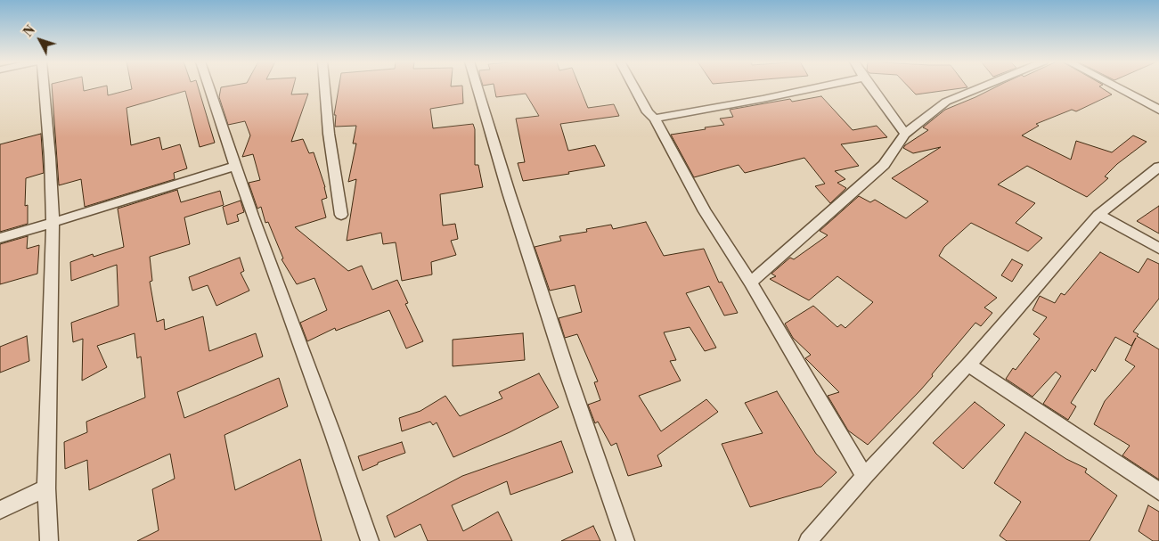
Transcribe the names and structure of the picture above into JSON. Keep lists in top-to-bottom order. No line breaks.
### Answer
{"north":"top left"}
